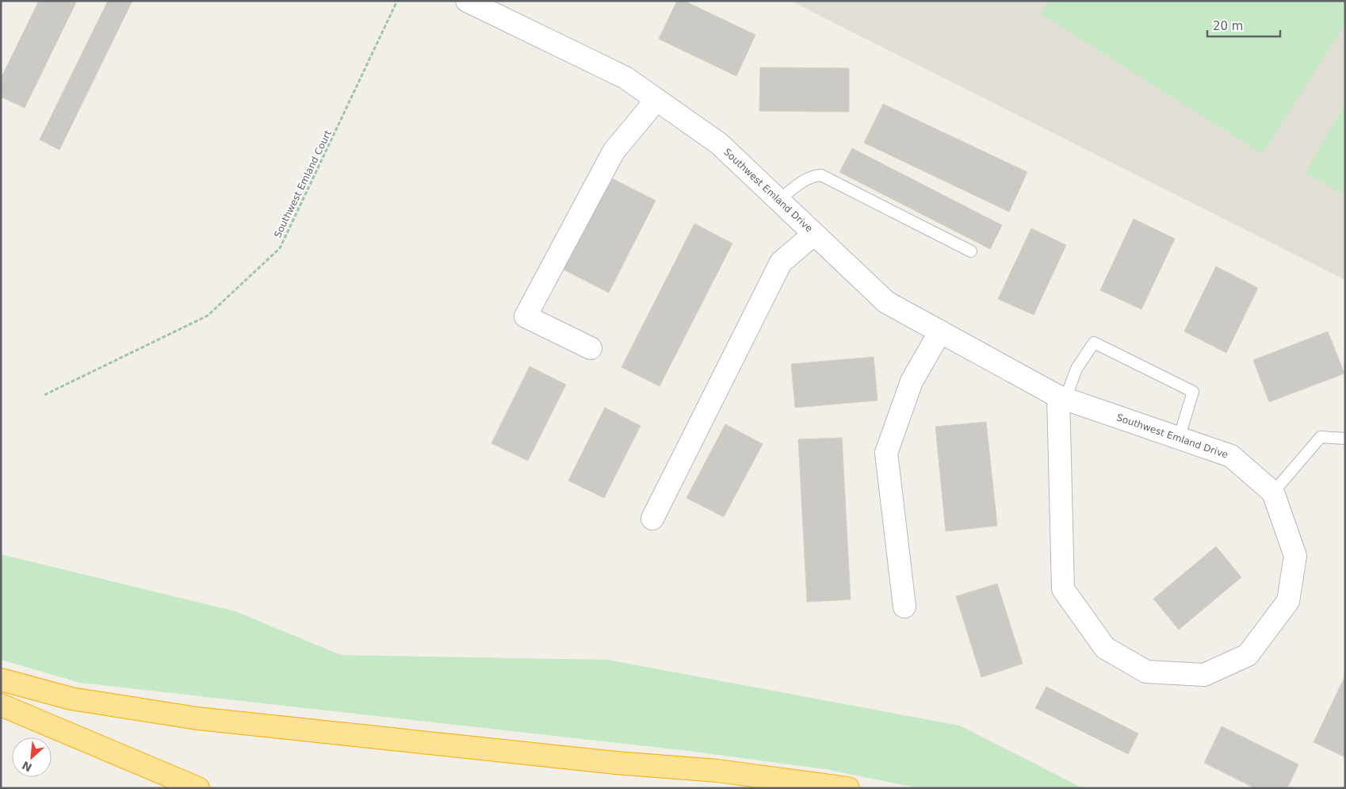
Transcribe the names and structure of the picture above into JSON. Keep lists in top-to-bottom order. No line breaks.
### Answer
{"streets":{"street":["Southwest Emland Drive"],"path":["Southwest Emland Court"]},"scale_bar":"20 m","north":"bottom left"}
